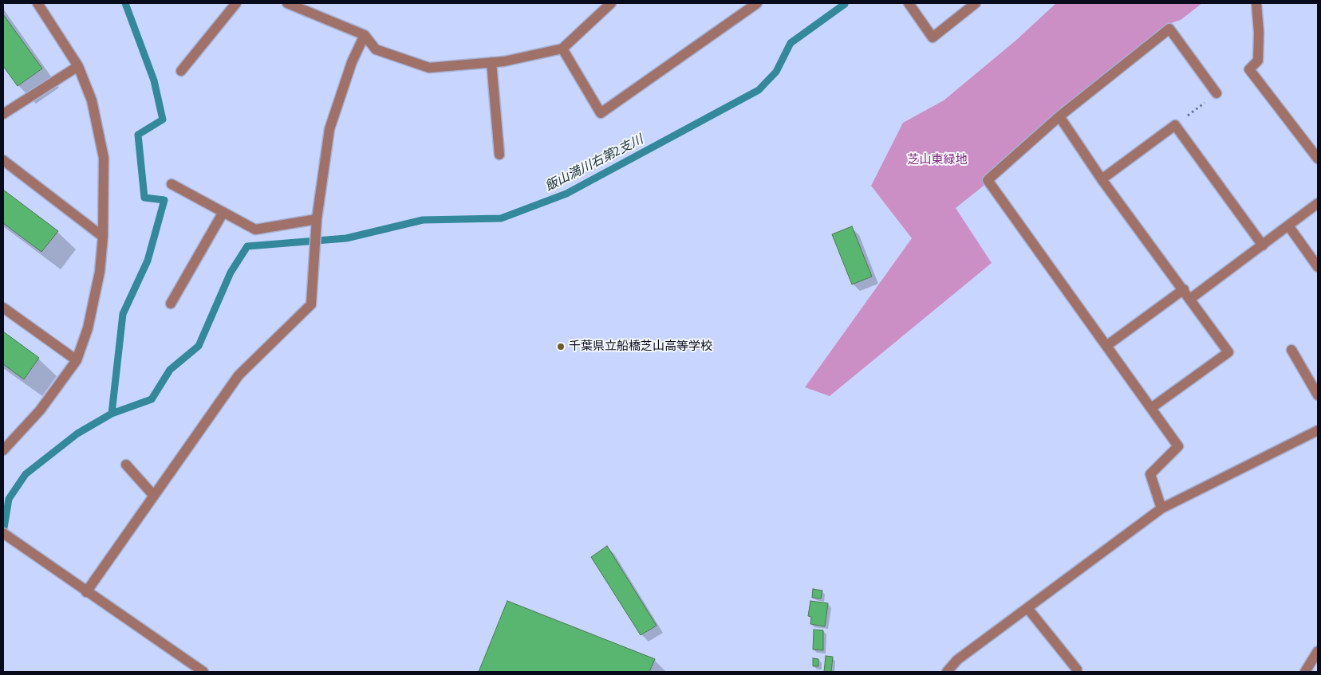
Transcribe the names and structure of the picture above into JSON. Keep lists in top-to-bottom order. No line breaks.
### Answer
{"water":["飯山満川右第2支川"],"parks":["芝山東緑地"],"places":["千葉県立船橋芝山高等学校"]}
